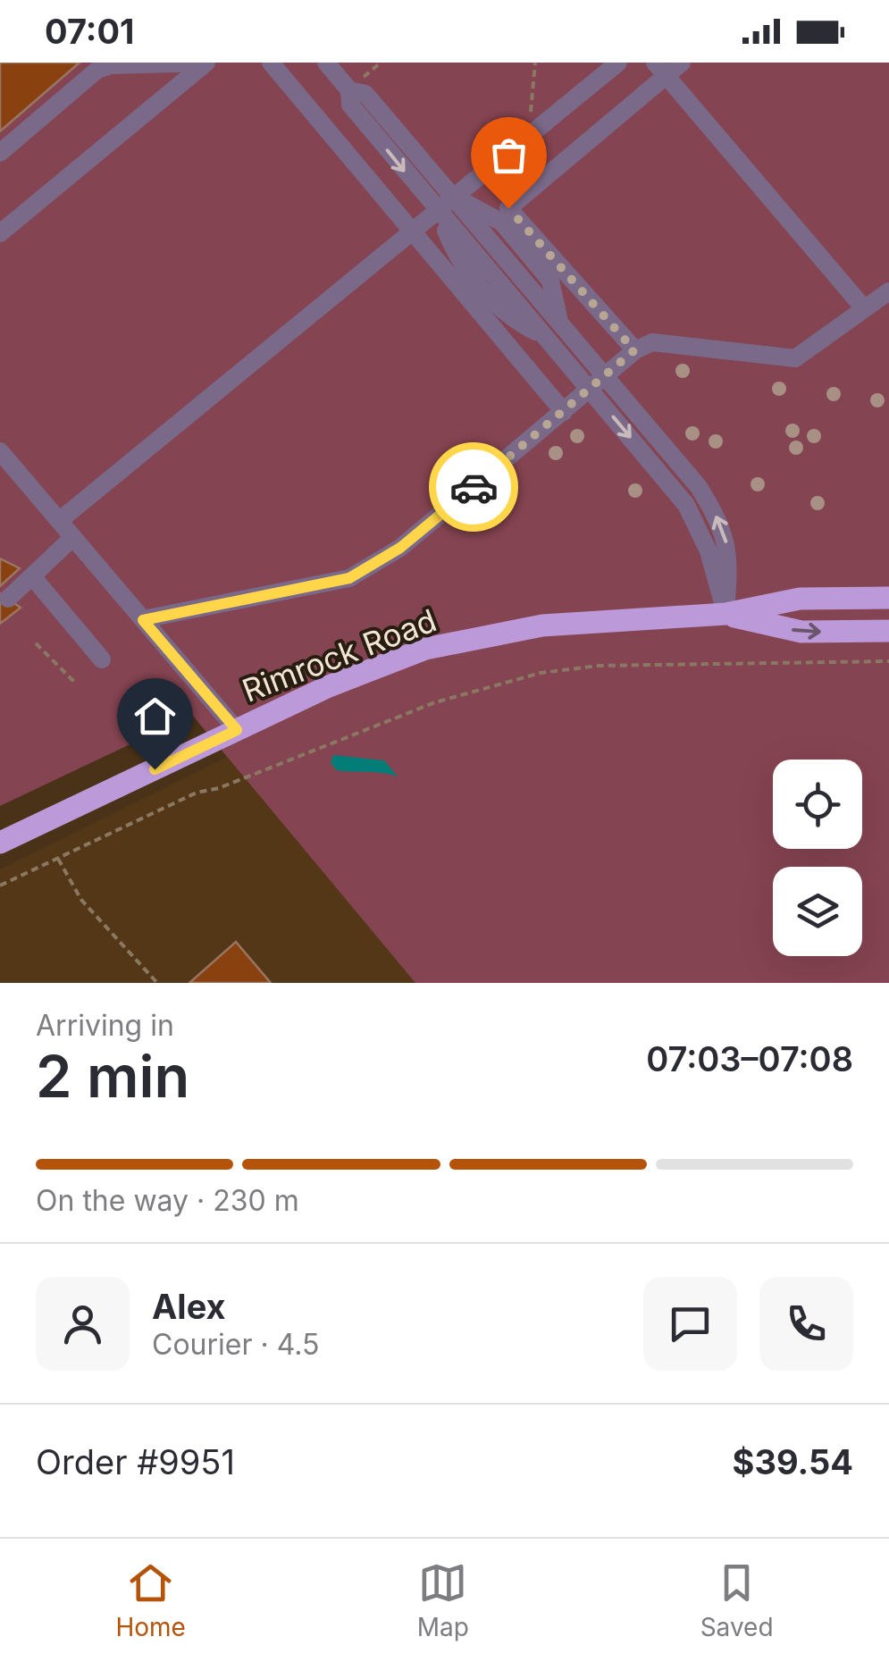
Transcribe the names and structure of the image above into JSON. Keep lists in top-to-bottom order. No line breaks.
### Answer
{"streets":{"main road":["Rimrock Road"]},"page":{"status":"07:01","heading":["2 min","Arriving in","07:03–07:08"],"panel":["Alex","Courier · 4.5","Order #9951","$39.54"],"bar":"On the way · 230 m","tabs":["Home","Map","Saved"]}}
